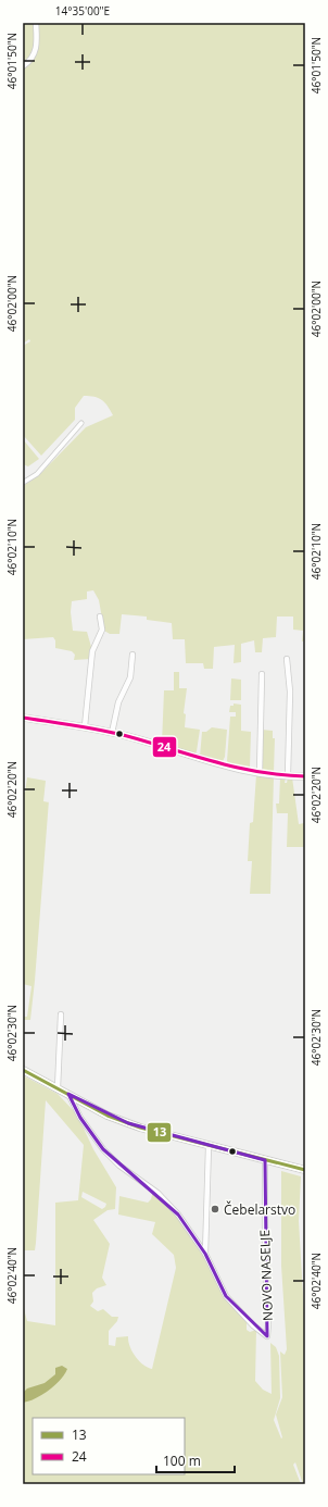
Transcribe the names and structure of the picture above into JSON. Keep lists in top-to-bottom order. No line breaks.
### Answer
{"streets":{"street":["NOVO NASELJE"]},"places":["Čebelarstvo"],"lines":["transit line 24","transit line 13"],"legend":["13","24"],"scale_bar":"100 m","coordinates":["14°35'00\"E","46°01'50\"N","46°02'00\"N","46°02'10\"N","46°02'20\"N","46°02'30\"N","46°02'40\"N"]}
